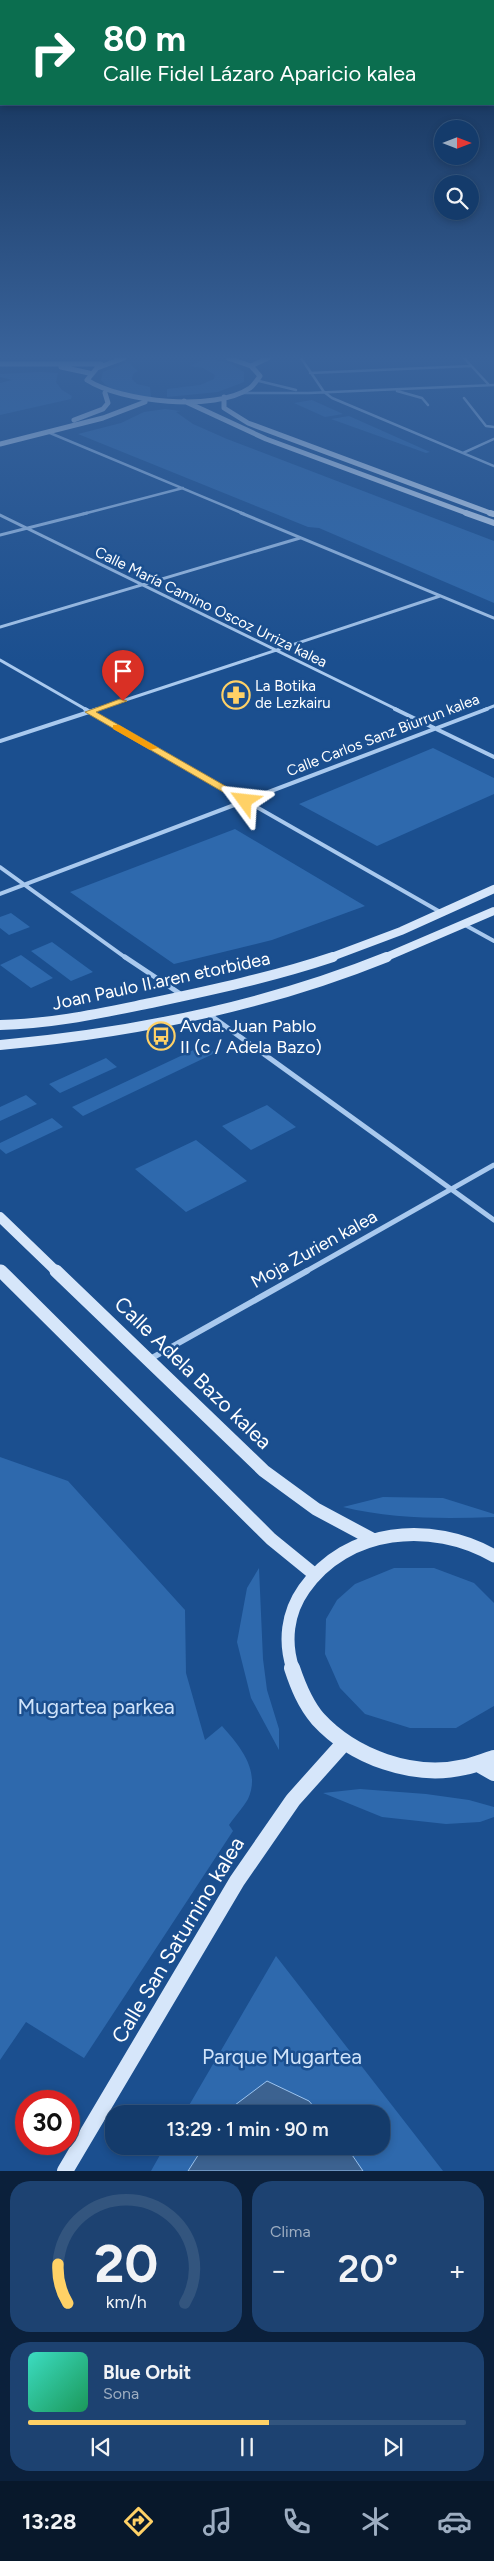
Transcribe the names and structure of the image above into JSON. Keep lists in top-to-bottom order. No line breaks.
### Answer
{"streets":{"street":["Calle María Camino Oscoz Urriza kalea","Calle Carlos Sanz Biurrun kalea","Joan Paulo II.aren etorbidea","Moja Zurien kalea","Calle Adela Bazo kalea","Calle San Saturnino kalea"]},"crossings":[["Calle María Camino Oscoz Urriza kalea","Calle Carlos Sanz Biurrun kalea"],["Moja Zurien kalea","Calle Adela Bazo kalea"]],"parks":["Mugartea parkea","Parque Mugartea"],"places":{"pharmacy":["La Botika de Lezkairu"],"bus stop":["Avda. Juan Pablo II (c / Adela Bazo)"]},"north":"right","page":{"turn":["80 m","Calle Fidel Lázaro Aparicio kalea"],"limit":"30","trip":"13:29 · 1 min · 90 m","tile":"Clima","heat":["−","20°","+"],"song":["Blue Orbit","Sona"],"tabs":"13:28","gauge":["20","km/h"]}}
